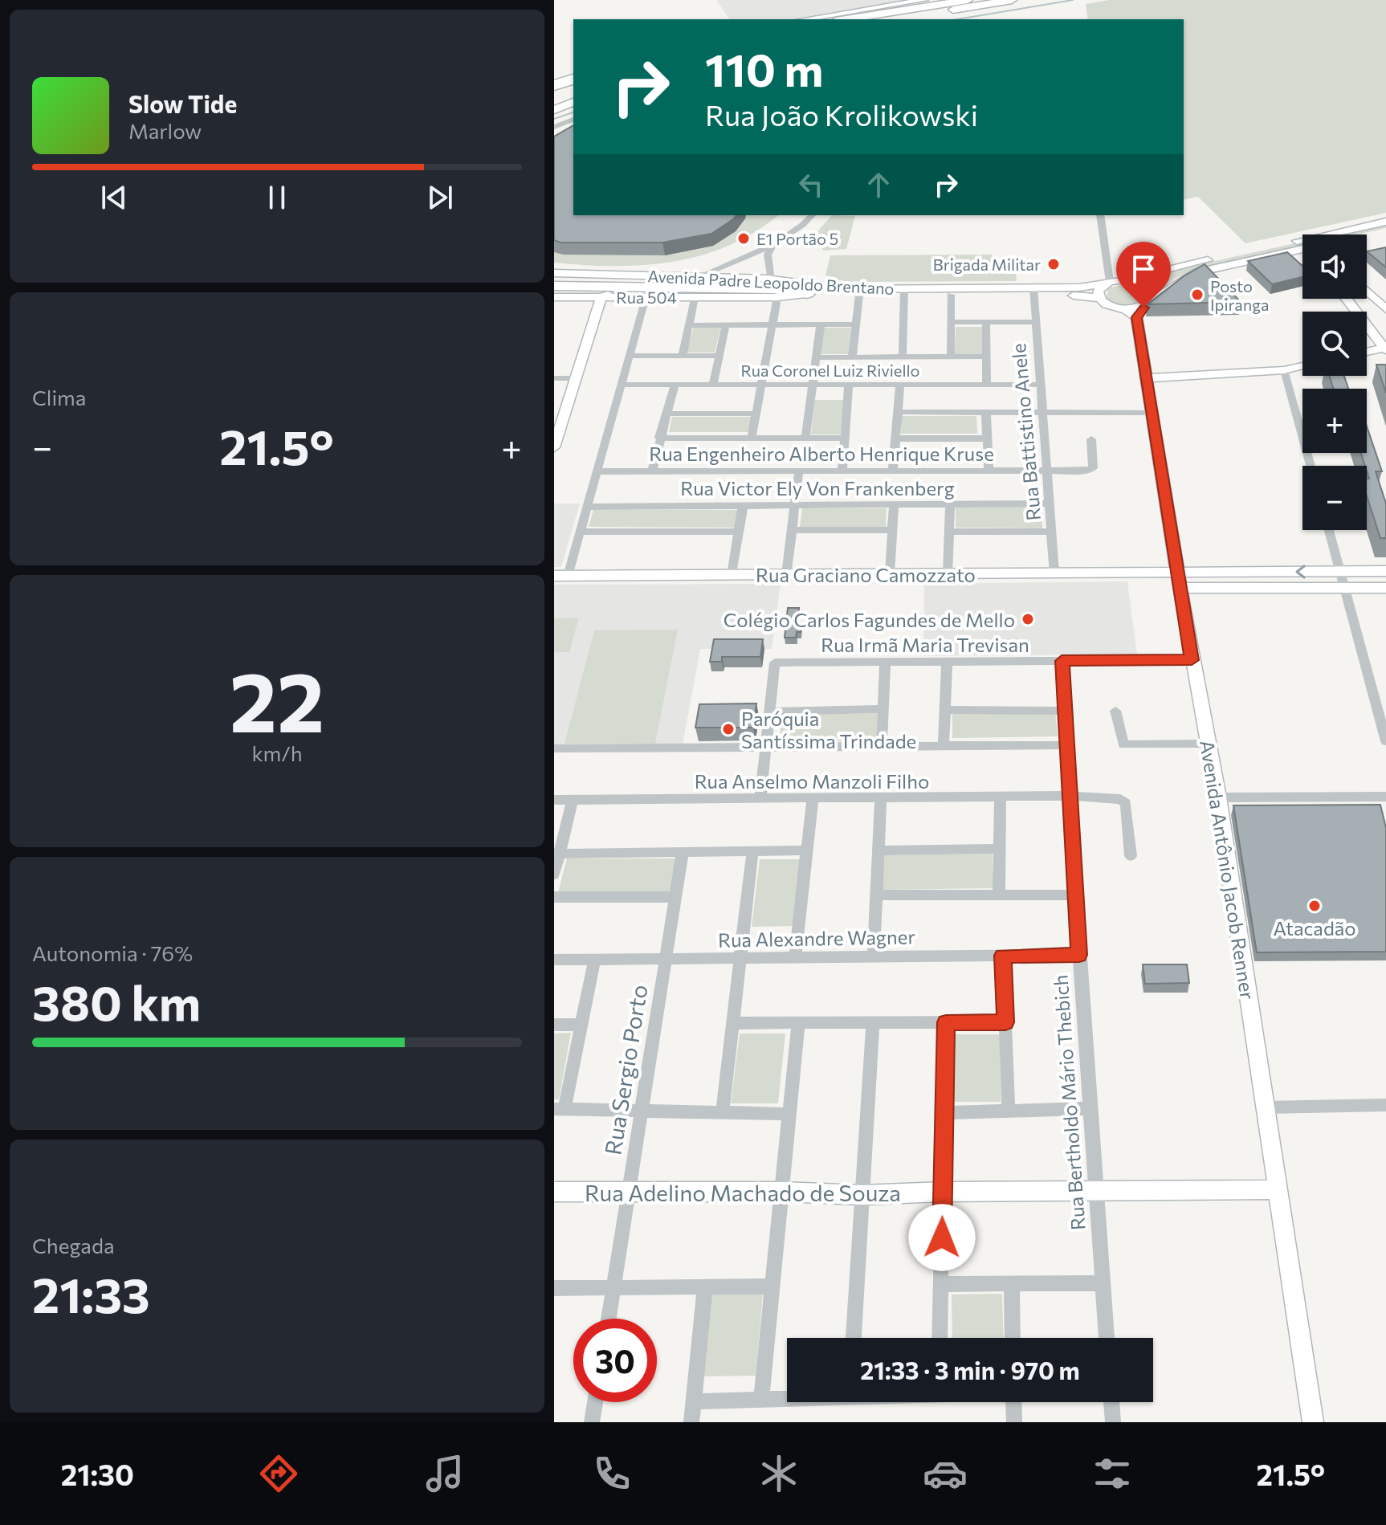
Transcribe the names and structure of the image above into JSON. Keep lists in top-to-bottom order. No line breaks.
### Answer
{"streets":{"main road":["Avenida Padre Leopoldo Brentano","Rua 504","Rua Graciano Camozzato","Avenida Antônio Jacob Renner","Rua Adelino Machado de Souza"],"street":["Rua Coronel Luiz Riviello","Rua Battistino Anele","Rua Engenheiro Alberto Henrique Kruse","Rua Victor Ely Von Frankenberg","Rua Irmã Maria Trevisan","Rua Anselmo Manzoli Filho","Rua Alexandre Wagner","Rua Sergio Porto","Rua Bertholdo Mário Thebich"]},"crossings":[["Avenida Padre Leopoldo Brentano","Rua 504"],["Avenida Padre Leopoldo Brentano","Rua Battistino Anele"],["Rua Coronel Luiz Riviello","Rua Battistino Anele"],["Rua Battistino Anele","Rua Engenheiro Alberto Henrique Kruse"],["Rua Battistino Anele","Rua Victor Ely Von Frankenberg"],["Rua Battistino Anele","Rua Graciano Camozzato"],["Rua Graciano Camozzato","Avenida Antônio Jacob Renner"],["Rua Irmã Maria Trevisan","Avenida Antônio Jacob Renner"],["Rua Irmã Maria Trevisan","Rua Bertholdo Mário Thebich"],["Rua Anselmo Manzoli Filho","Rua Bertholdo Mário Thebich"],["Avenida Antônio Jacob Renner","Rua Adelino Machado de Souza"],["Rua Alexandre Wagner","Rua Sergio Porto"],["Rua Alexandre Wagner","Rua Bertholdo Mário Thebich"],["Rua Sergio Porto","Rua Adelino Machado de Souza"],["Rua Bertholdo Mário Thebich","Rua Adelino Machado de Souza"]],"places":["E1 Portão 5","Brigada Militar","Posto Ipiranga","Colégio Carlos Fagundes de Mello","Paróquia Santíssima Trindade","Atacadão"],"page":{"turn":["110 m","Rua João Krolikowski"],"song":["Slow Tide","Marlow"],"map_buttons":["+","−"],"tile":["Clima",["22","km/h"],["Autonomia · 76%","380 km"],["Chegada","21:33"]],"heat":["−","21.5°","+"],"limit":"30","trip":"21:33 · 3 min · 970 m","tabs":["21:30","21.5°"]}}
